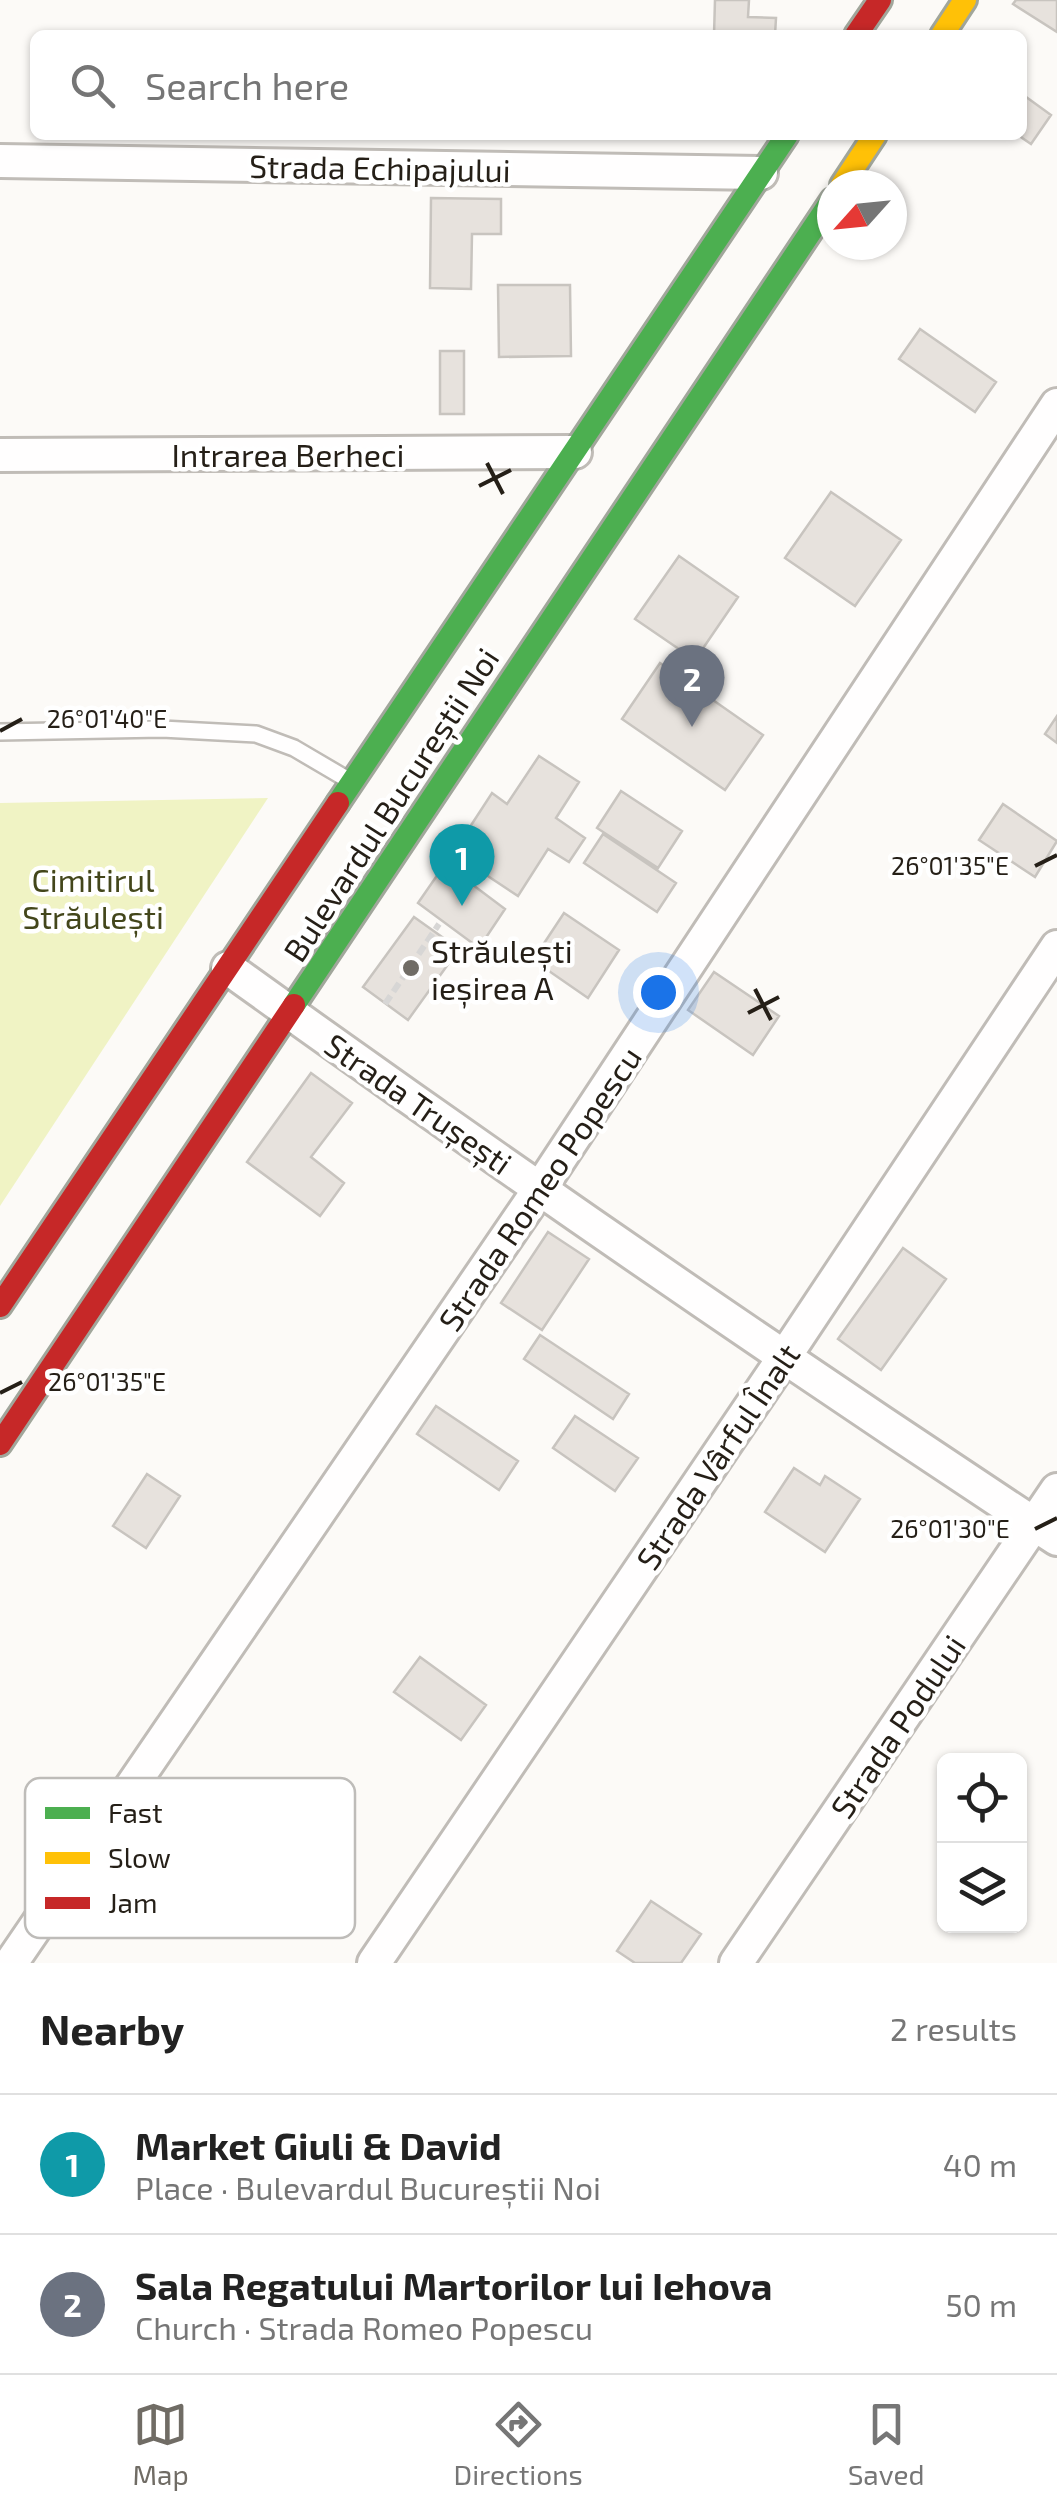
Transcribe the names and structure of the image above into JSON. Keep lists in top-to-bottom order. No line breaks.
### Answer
{"streets":{"main road":["Bulevardul Bucureștii Noi"],"street":["Strada Echipajului","Intrarea Berheci","Strada Trușești","Strada Romeo Popescu","Strada Vârful Înalt","Strada Podului"]},"crossings":[["Strada Echipajului","Bulevardul Bucureștii Noi"],["Intrarea Berheci","Bulevardul Bucureștii Noi"],["Bulevardul Bucureștii Noi","Strada Trușești"],["Strada Trușești","Strada Romeo Popescu"],["Strada Trușești","Strada Vârful Înalt"],["Strada Trușești","Strada Podului"]],"parks":["Cimitirul Străulești"],"places":["Străulești ieșirea A"],"legend":["Fast","Slow","Jam"],"north":"bottom left","page":{"search":"Search here","pins":["2","1"],"heading":["Nearby","2 results"],"list":[{"mark":"1","name":"Market Giuli & David","note":"Place · Bulevardul Bucureștii Noi","value":"40 m"},{"mark":"2","name":"Sala Regatului Martorilor lui Iehova","note":"Church · Strada Romeo Popescu","value":"50 m"}],"nav":["Map","Directions","Saved"]},"coordinates":["26°01'40\"E","26°01'35\"E","26°01'30\"E"]}
